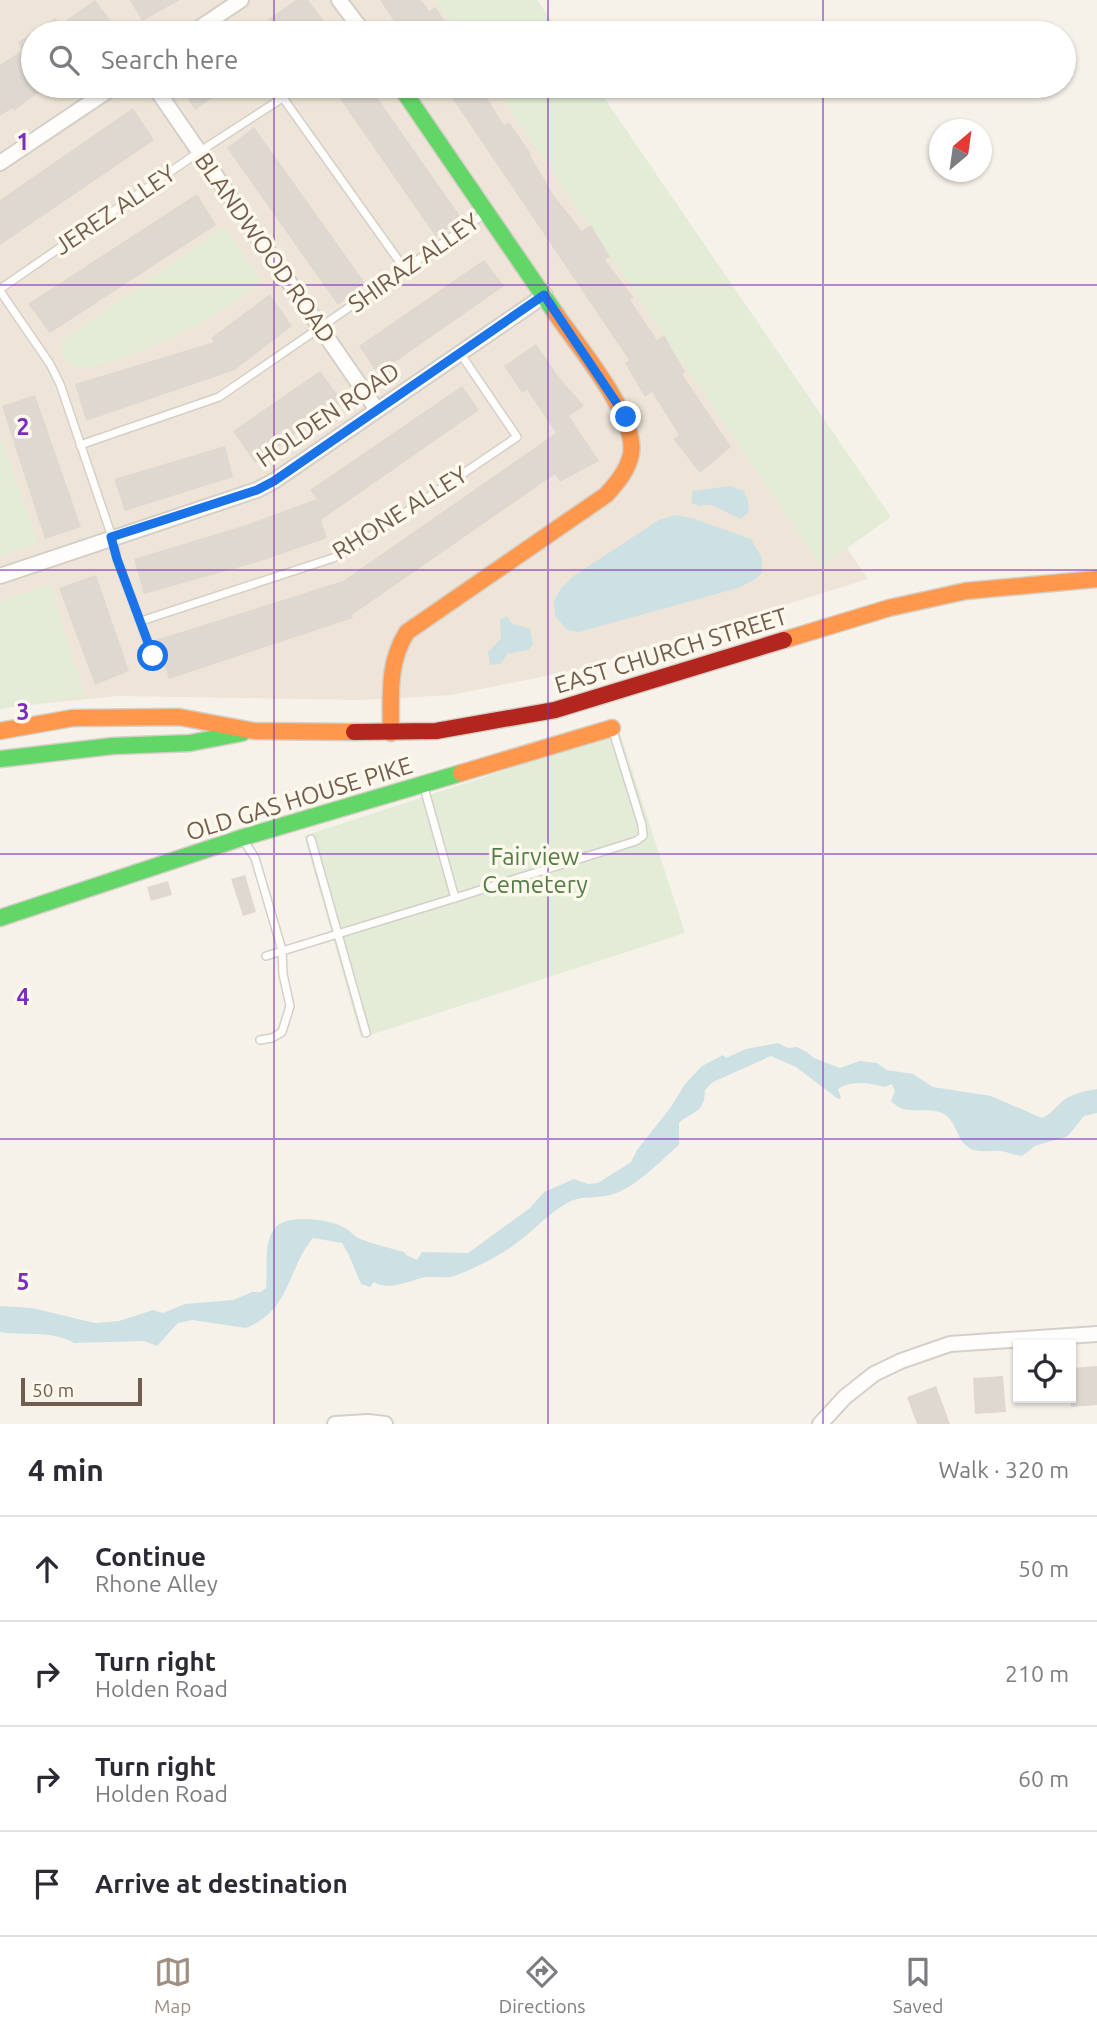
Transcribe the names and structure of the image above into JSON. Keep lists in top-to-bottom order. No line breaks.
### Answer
{"streets":{"street":["BLANDWOOD ROAD","HOLDEN ROAD","EAST CHURCH STREET","OLD GAS HOUSE PIKE"],"lane":["JEREZ ALLEY","SHIRAZ ALLEY","RHONE ALLEY"]},"crossings":[["JEREZ ALLEY","BLANDWOOD ROAD"],["BLANDWOOD ROAD","SHIRAZ ALLEY"],["BLANDWOOD ROAD","HOLDEN ROAD"],["HOLDEN ROAD","RHONE ALLEY"]],"parks":["Fairview Cemetery"],"scale_bar":"50 m","north":"top right","page":{"search":"Search here","scale":"50 m","heading":["4 min","Walk · 320 m"],"list":[["Continue","Rhone Alley","50 m"],["Turn right","Holden Road","210 m"],["Turn right","Holden Road","60 m"],"Arrive at destination"],"nav":["Map","Directions","Saved"]},"grid":{"rows":["1","2","3","4","5"]}}
